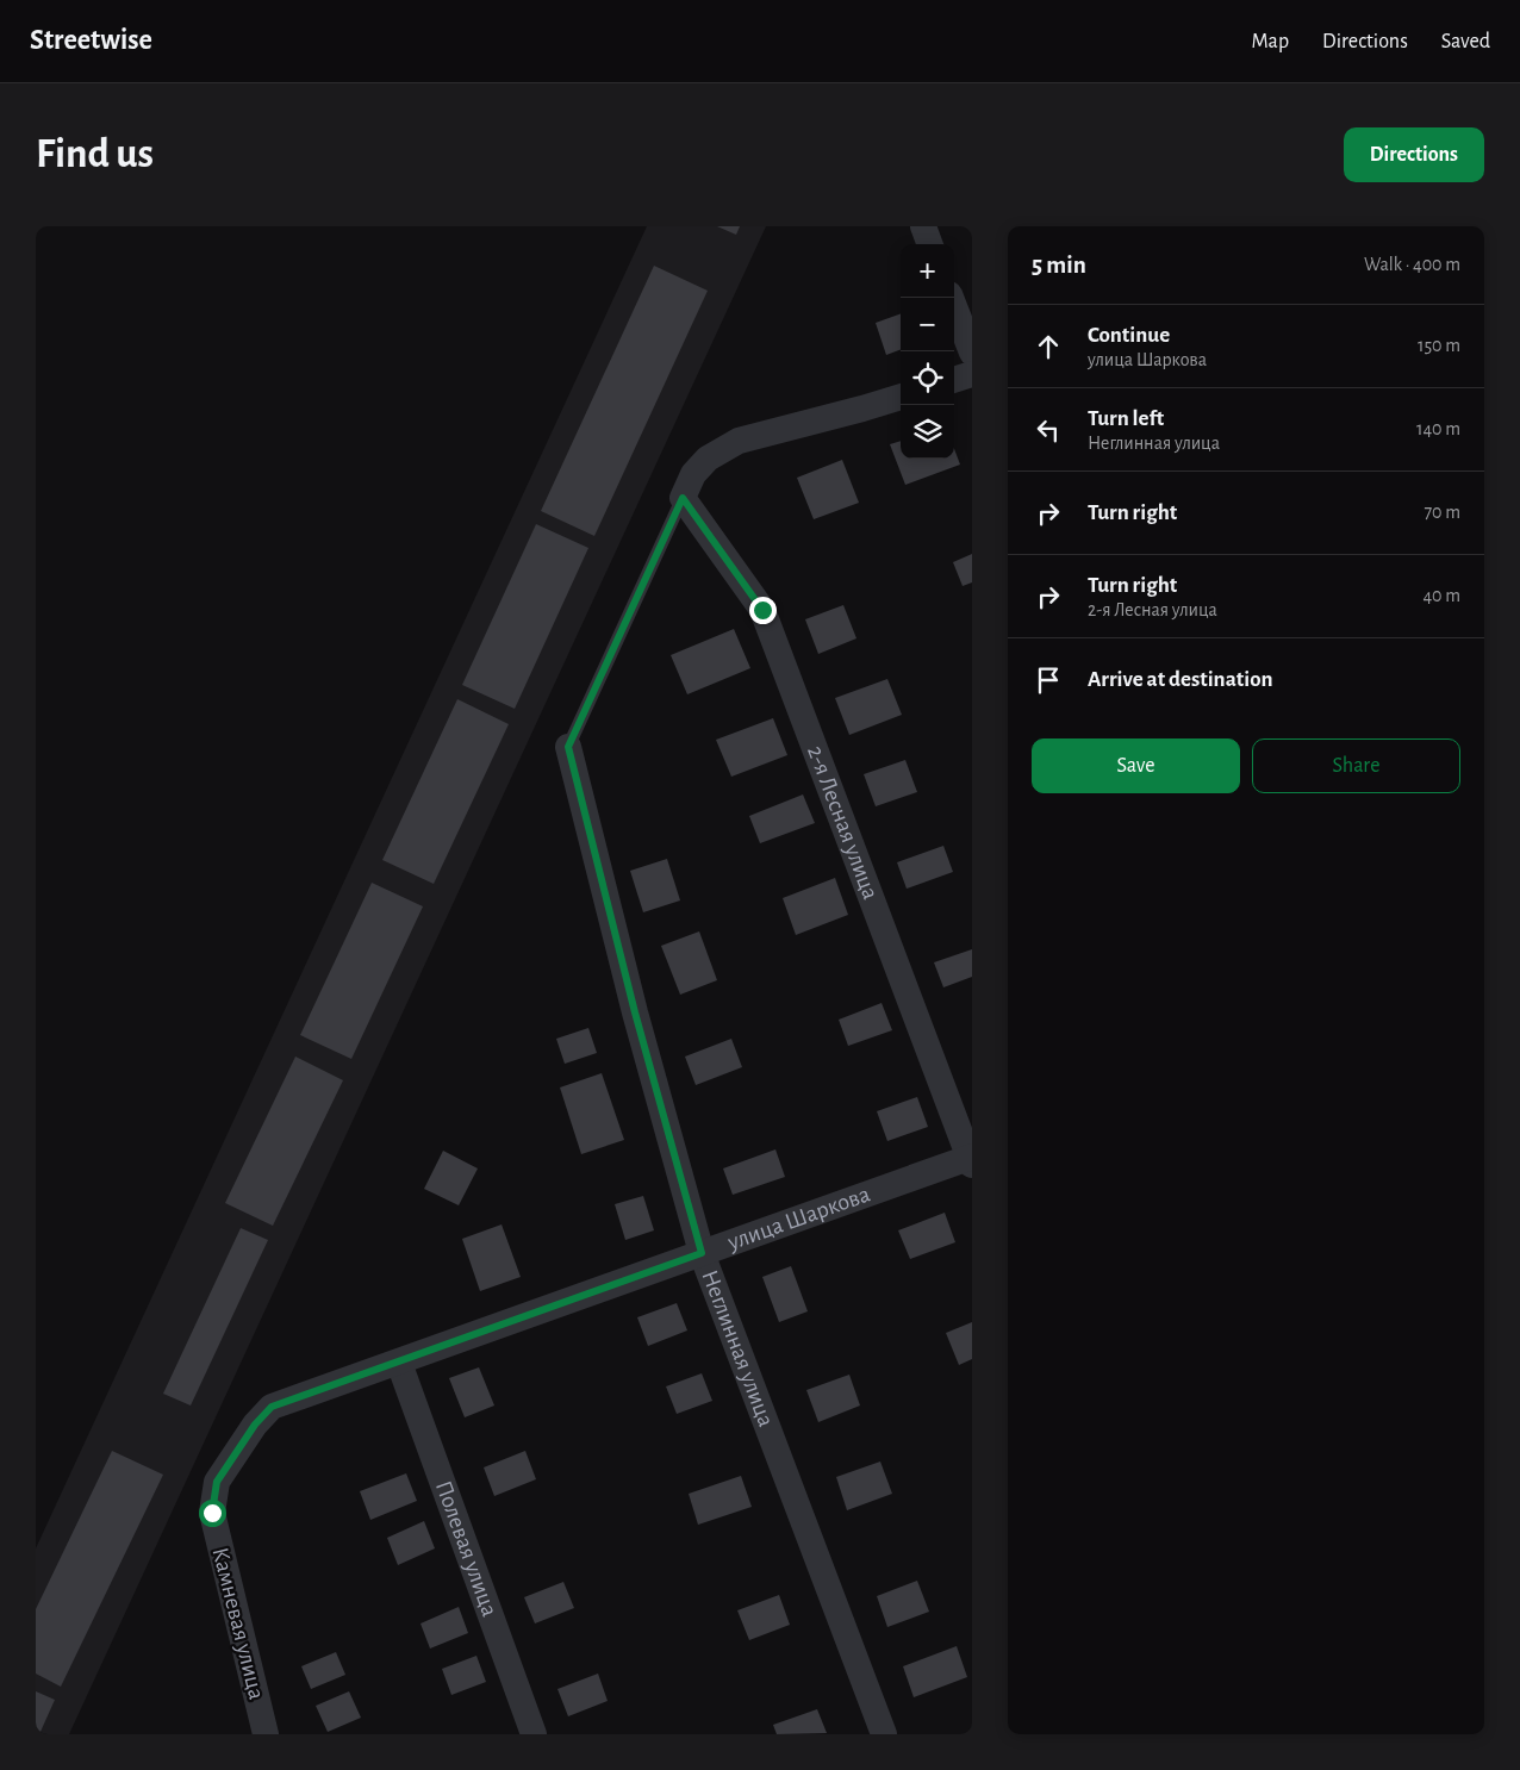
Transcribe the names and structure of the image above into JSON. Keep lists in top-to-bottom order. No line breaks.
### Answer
{"streets":{"street":["2-я Лесная улица","улица Шаркова","Неглинная улица","Полевая улица","Камневая улица"]},"crossings":[["2-я Лесная улица","улица Шаркова"],["улица Шаркова","Неглинная улица"],["улица Шаркова","Полевая улица"],["улица Шаркова","Камневая улица"]],"page":{"header":"Streetwise","nav":["Map","Directions","Saved"],"buttons":["Directions",["Save","Share"]],"title":"Find us","heading":["5 min","Walk · 400 m"],"map_buttons":["+","−"],"list":[["Continue","улица Шаркова","150 m"],["Turn left","Неглинная улица","140 m"],["Turn right","70 m"],["Turn right","2-я Лесная улица","40 m"],"Arrive at destination"]}}
